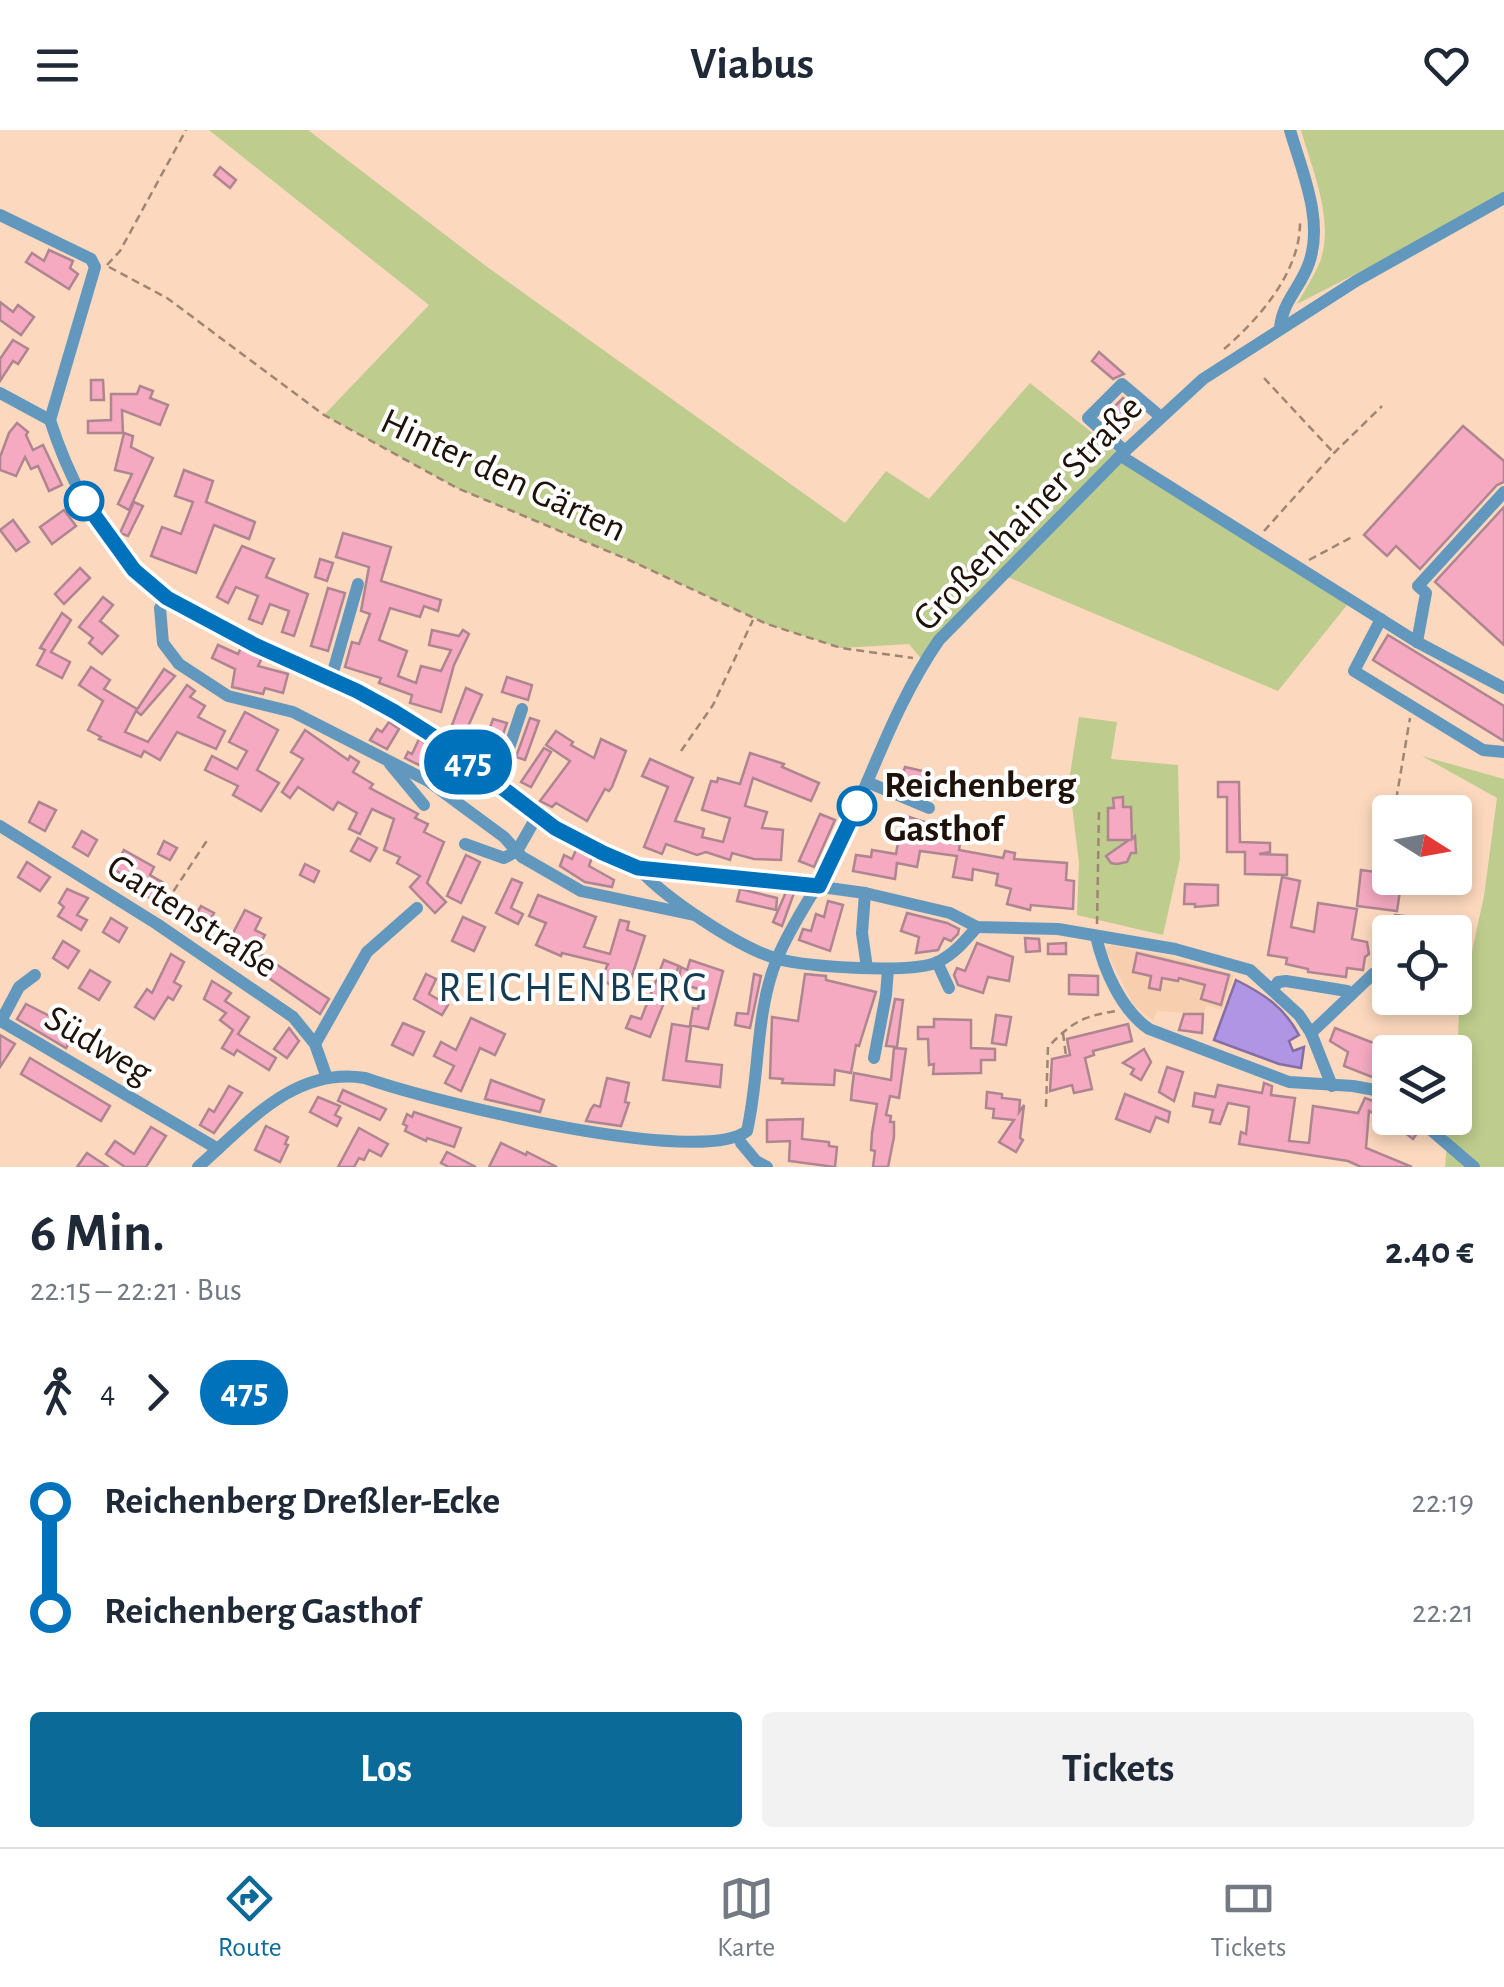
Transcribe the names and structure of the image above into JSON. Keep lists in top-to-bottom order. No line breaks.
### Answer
{"streets":{"street":["Großenhainer Straße","Gartenstraße","Südweg"],"path":["Hinter den Gärten"]},"crossings":[["Hinter den Gärten","Großenhainer Straße"]],"districts":["REICHENBERG"],"places":["Reichenberg Gasthof"],"lines":["bus line 475"],"north":"right","page":{"header":"Viabus","on_map":"475","heading":["6 Min.","22:15 – 22:21 · Bus","2.40 €"],"legs":["4","475"],"list":[{"name":"Reichenberg Dreßler-Ecke","value":"22:19"},{"name":"Reichenberg Gasthof","value":"22:21"}],"buttons":["Los","Tickets"],"tabs":["Route","Karte","Tickets"]}}
